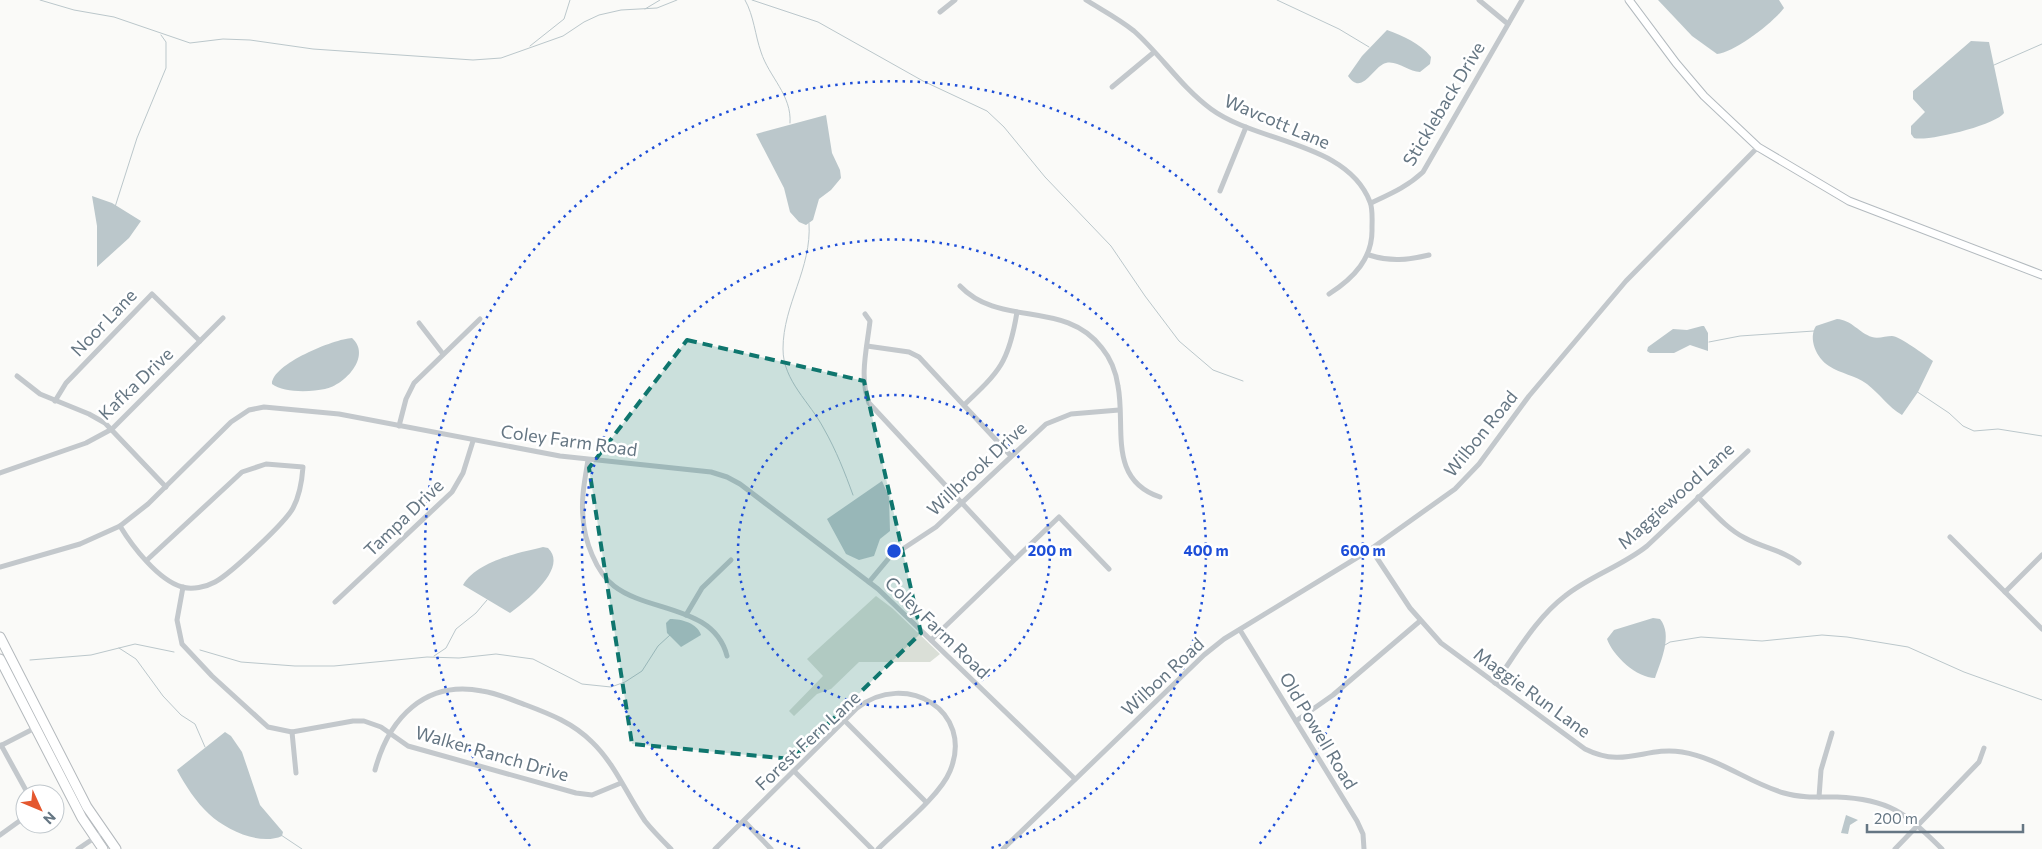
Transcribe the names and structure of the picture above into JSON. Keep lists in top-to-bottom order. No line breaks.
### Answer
{"streets":{"street":["Stickleback Drive","Wavcott Lane","Noor Lane","Kafka Drive","Wilbon Road","Coley Farm Road","Willbrook Drive","Maggiewood Lane","Tampa Drive","Maggie Run Lane","Old Powell Road","Forest Fern Lane","Walker Ranch Drive"]},"crossings":[["Stickleback Drive","Wavcott Lane"],["Noor Lane","Kafka Drive"],["Wilbon Road","Coley Farm Road"],["Wilbon Road","Maggie Run Lane"],["Wilbon Road","Old Powell Road"],["Coley Farm Road","Willbrook Drive"],["Coley Farm Road","Tampa Drive"],["Maggiewood Lane","Maggie Run Lane"]],"scale_bar":"200 m","north":"bottom right","rings":["200 m","400 m","600 m"]}
